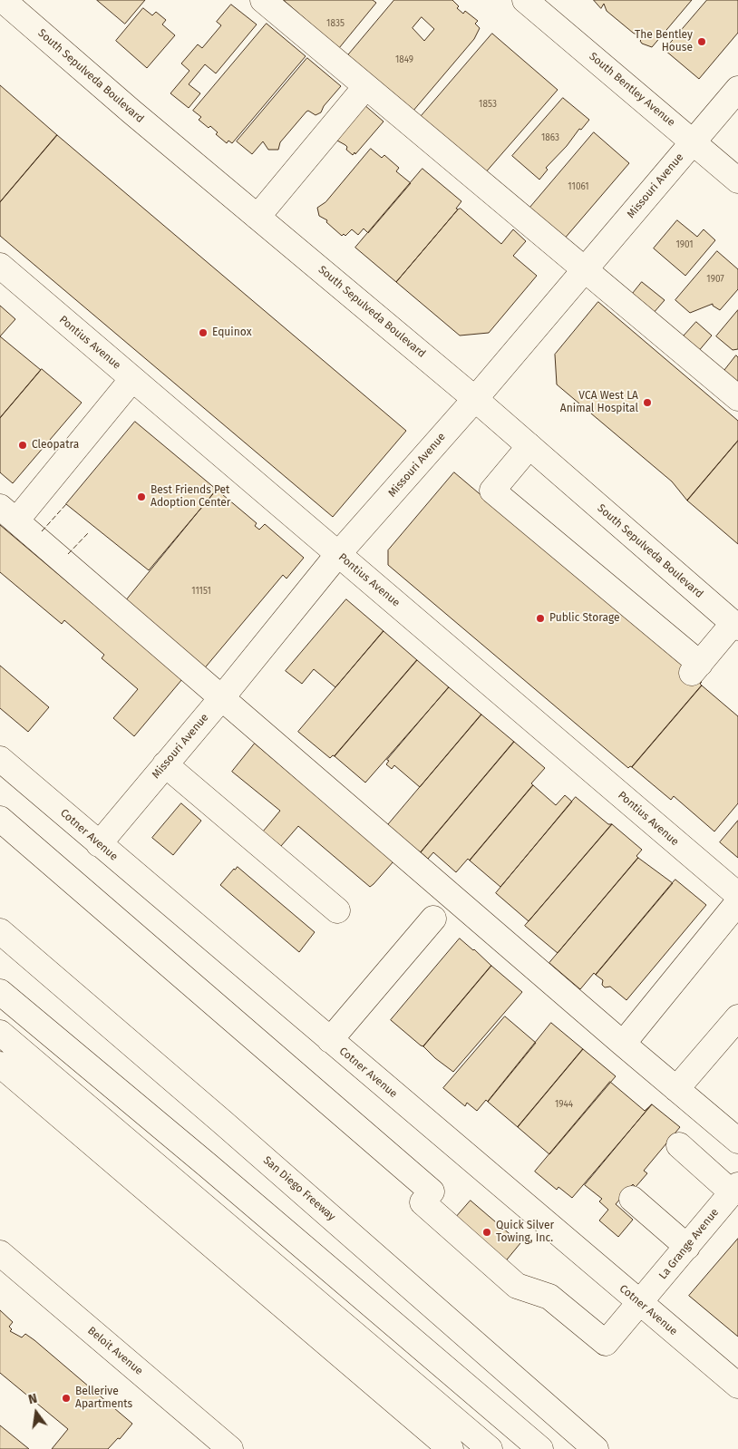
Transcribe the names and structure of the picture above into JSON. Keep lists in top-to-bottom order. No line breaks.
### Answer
{"streets":{"main road":["South Sepulveda Boulevard","South Bentley Avenue","Missouri Avenue","Pontius Avenue","Cotner Avenue","San Diego Freeway","La Grange Avenue","Beloit Avenue"]},"crossings":[["South Sepulveda Boulevard","Missouri Avenue"],["South Bentley Avenue","Missouri Avenue"],["Missouri Avenue","Pontius Avenue"],["Missouri Avenue","Cotner Avenue"],["Cotner Avenue","La Grange Avenue"]],"places":["The Bentley House","Equinox","VCA West LA Animal Hospital","Cleopatra","Best Friends Pet Adoption Center","Public Storage","Quick Silver Towing, Inc.","Bellerive Apartments"],"house_numbers":["1835","1849","1853","1863","11061","1901","1907","11151","1944"],"north":"top"}
